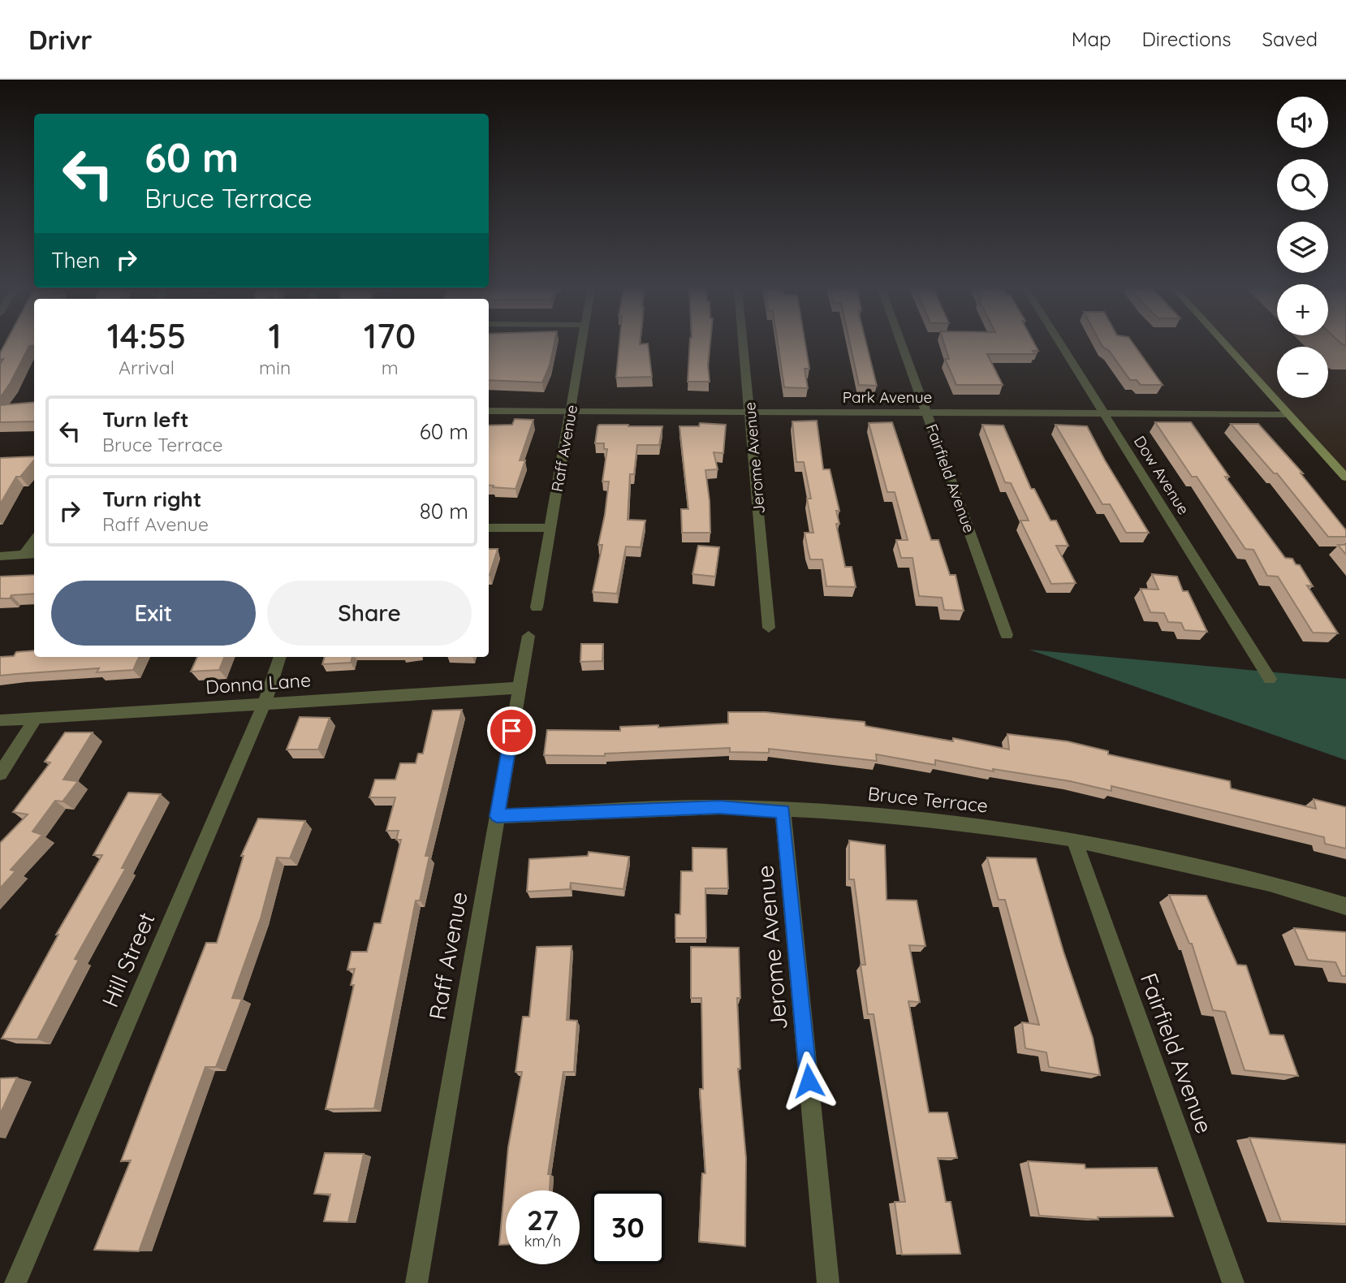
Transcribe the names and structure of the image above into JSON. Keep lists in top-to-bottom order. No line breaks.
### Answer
{"streets":{"street":["Park Avenue","Raff Avenue","Jerome Avenue","Dow Avenue","Fairfield Avenue","Donna Lane","Bruce Terrace","Hill Street"]},"crossings":[["Park Avenue","Raff Avenue"],["Park Avenue","Jerome Avenue"],["Park Avenue","Dow Avenue"],["Park Avenue","Fairfield Avenue"],["Raff Avenue","Donna Lane"],["Raff Avenue","Bruce Terrace"],["Jerome Avenue","Bruce Terrace"],["Fairfield Avenue","Bruce Terrace"],["Donna Lane","Hill Street"]],"page":{"header":"Drivr","nav":["Map","Directions","Saved"],"map_buttons":["+","−"],"turn":["60 m","Bruce Terrace"],"then":"Then","eta":["14:55","Arrival","1","min","170","m"],"list":[{"name":"Turn left","note":"Bruce Terrace","value":"60 m"},{"name":"Turn right","note":"Raff Avenue","value":"80 m"}],"buttons":["Exit","Share"],"speed":"27 km/h","limit":"30"}}
